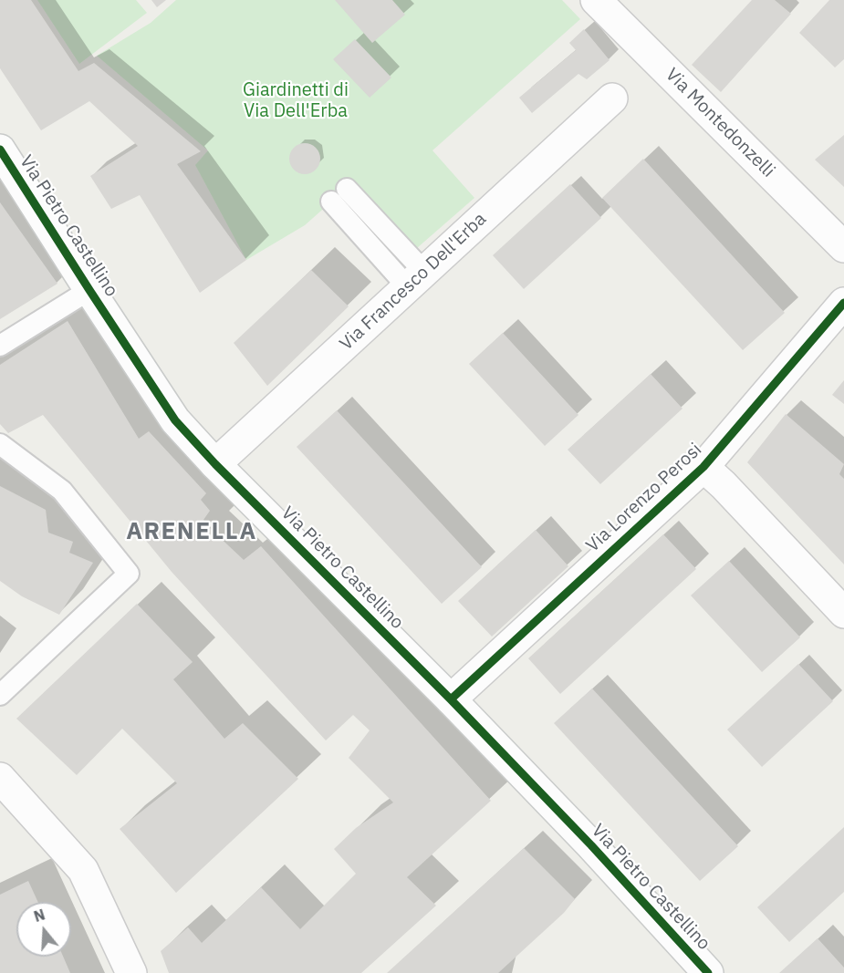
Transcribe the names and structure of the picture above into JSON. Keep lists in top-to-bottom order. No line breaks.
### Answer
{"streets":{"street":["Via Montedonzelli","Via Pietro Castellino","Via Francesco Dell'Erba","Via Lorenzo Perosi"]},"crossings":[["Via Pietro Castellino","Via Francesco Dell'Erba"],["Via Pietro Castellino","Via Lorenzo Perosi"]],"districts":["ARENELLA"],"parks":["Giardinetti di Via Dell'Erba"],"north":"top"}
